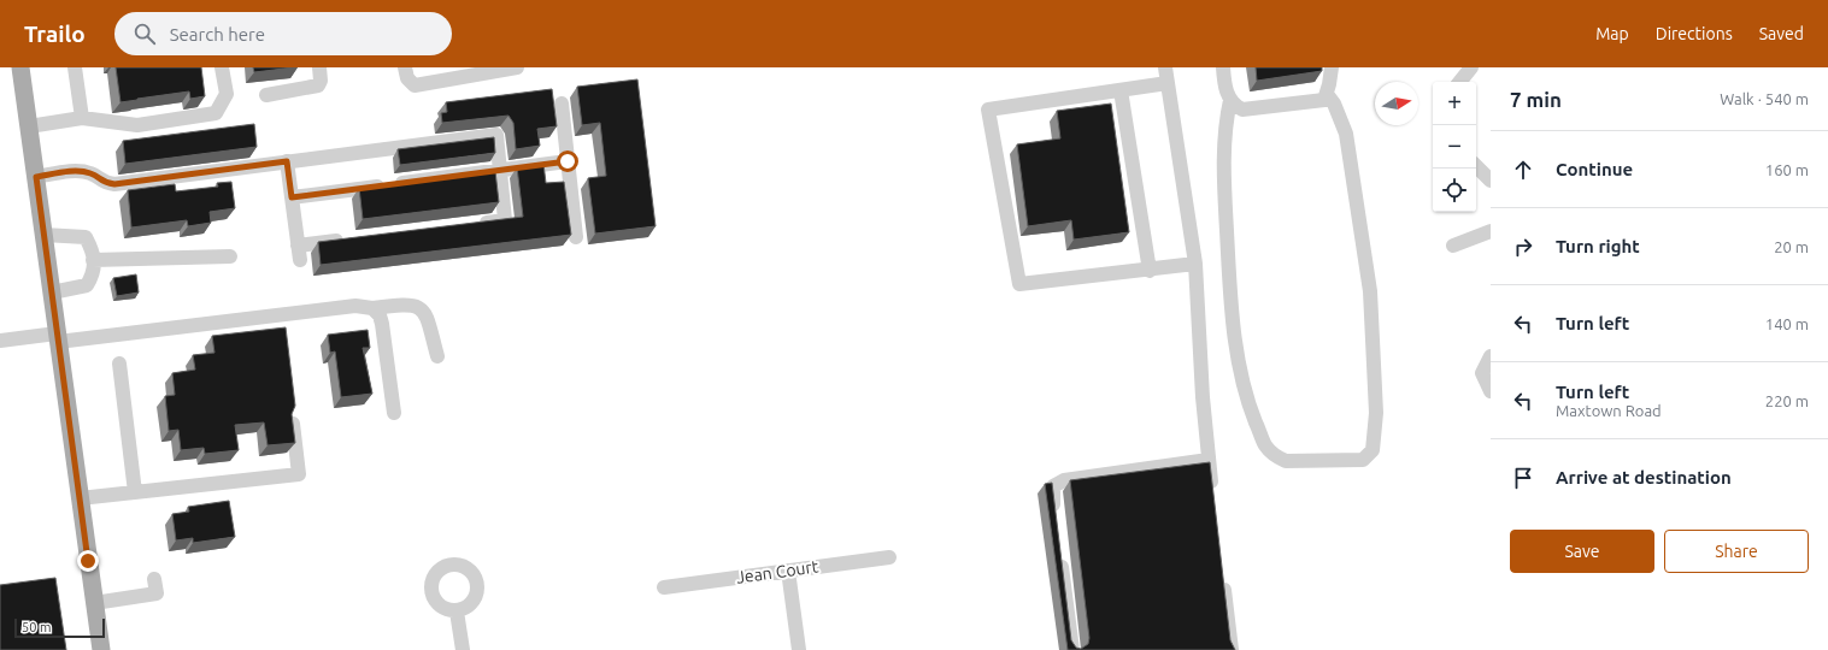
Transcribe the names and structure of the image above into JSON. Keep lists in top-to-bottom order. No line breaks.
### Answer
{"streets":{"street":["Jean Court"]},"scale_bar":"50 m","north":"right","page":{"header":"Trailo","search":"Search here","nav":["Map","Directions","Saved"],"heading":["7 min","Walk · 540 m"],"map_buttons":["+","−"],"list":[["Continue","160 m"],["Turn right","20 m"],["Turn left","140 m"],["Turn left","Maxtown Road","220 m"],"Arrive at destination"],"buttons":["Save","Share"],"scale":"50 m"}}
